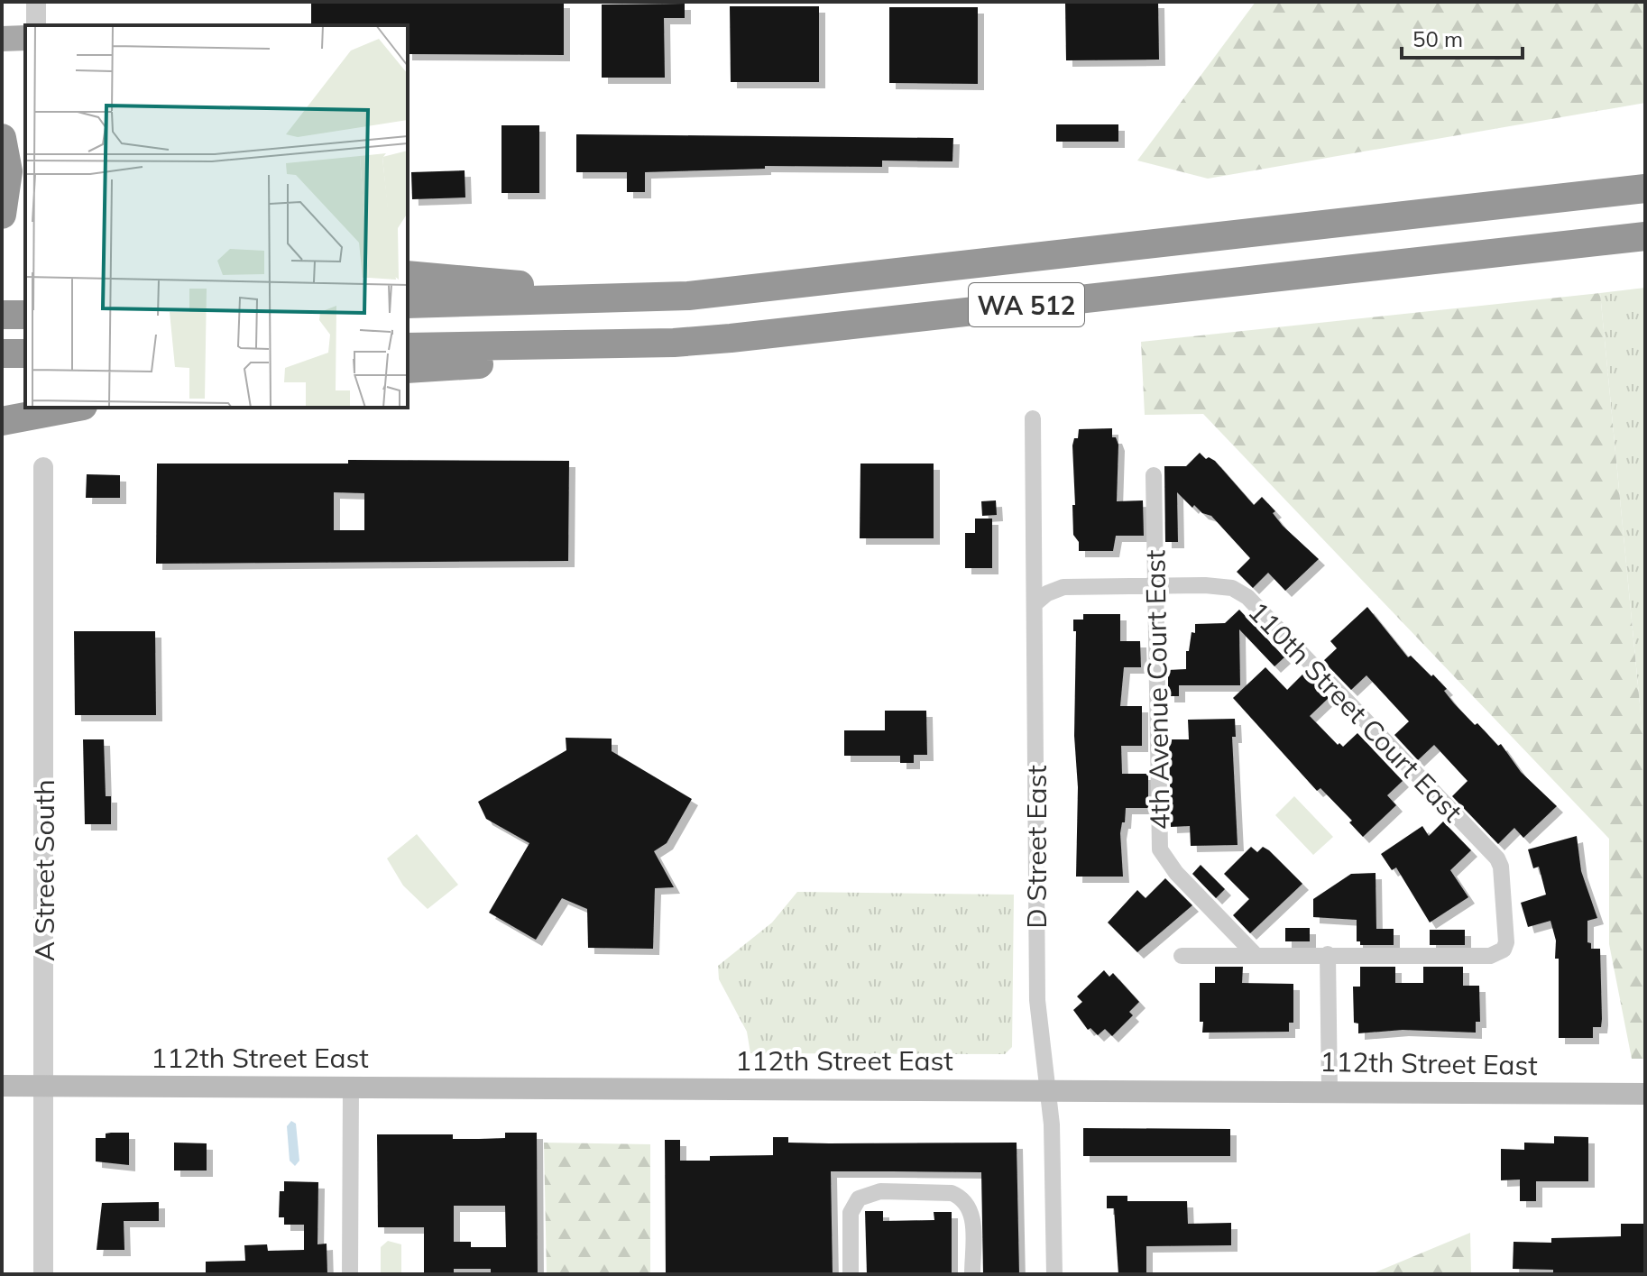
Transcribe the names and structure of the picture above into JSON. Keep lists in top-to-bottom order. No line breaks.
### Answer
{"streets":{"highway":["WA 512"],"main road":["112th Street East"],"street":["4th Avenue Court East","110th Street Court East","D Street East","A Street South"]},"crossings":[["4th Avenue Court East","110th Street Court East"],["110th Street Court East","D Street East"],["D Street East","112th Street East"],["A Street South","112th Street East"]],"scale_bar":"50 m"}
